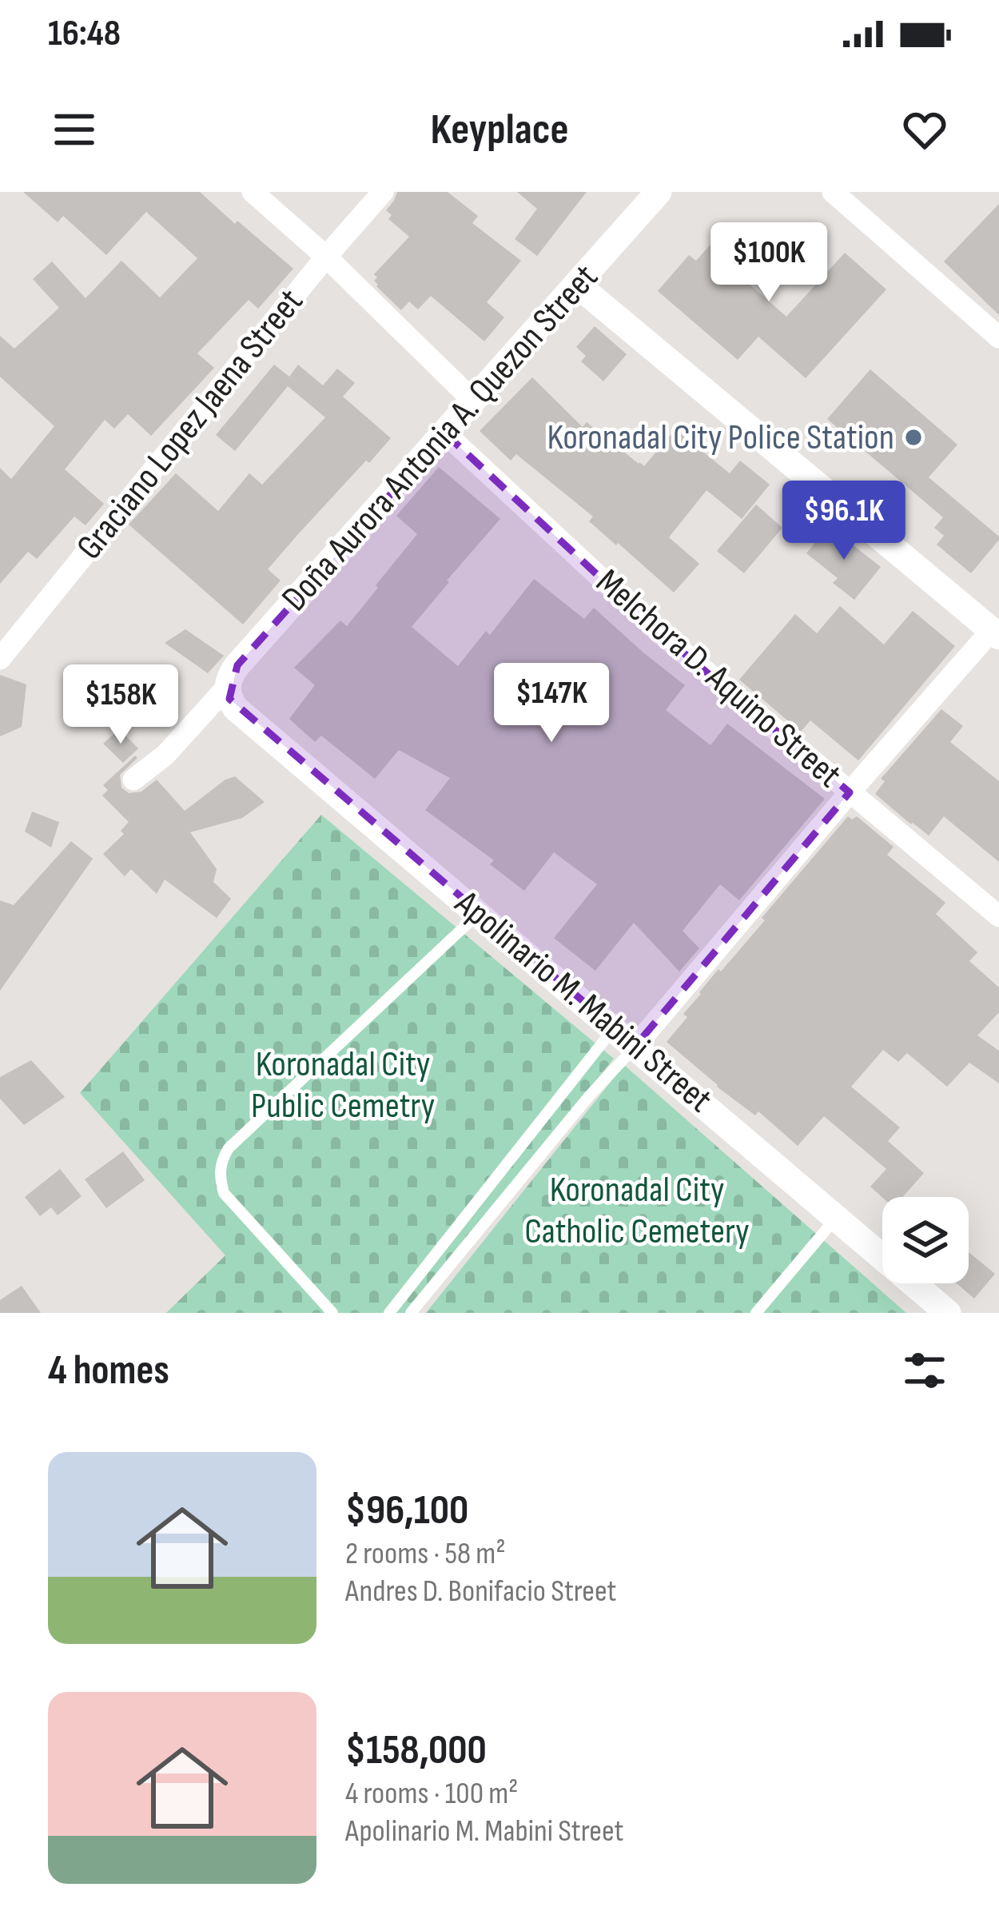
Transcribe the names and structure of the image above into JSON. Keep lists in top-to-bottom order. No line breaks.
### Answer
{"streets":{"street":["Graciano Lopez Jaena Street","Doña Aurora Antonia A. Quezon Street","Melchora D. Aquino Street","Apolinario M. Mabini Street"]},"crossings":[["Doña Aurora Antonia A. Quezon Street","Melchora D. Aquino Street"],["Doña Aurora Antonia A. Quezon Street","Apolinario M. Mabini Street"]],"parks":["Koronadal City Public Cemetry","Koronadal City Catholic Cemetery"],"places":["Koronadal City Police Station"],"page":{"status":"16:48","header":"Keyplace","price":["$100K","$96.1K","$147K","$158K"],"heading":"4 homes","list":[{"name":"$96,100","note":"2 rooms · 58 m² · Andres D. Bonifacio Street"},{"name":"$158,000","note":"4 rooms · 100 m² · Apolinario M. Mabini Street"}]}}
